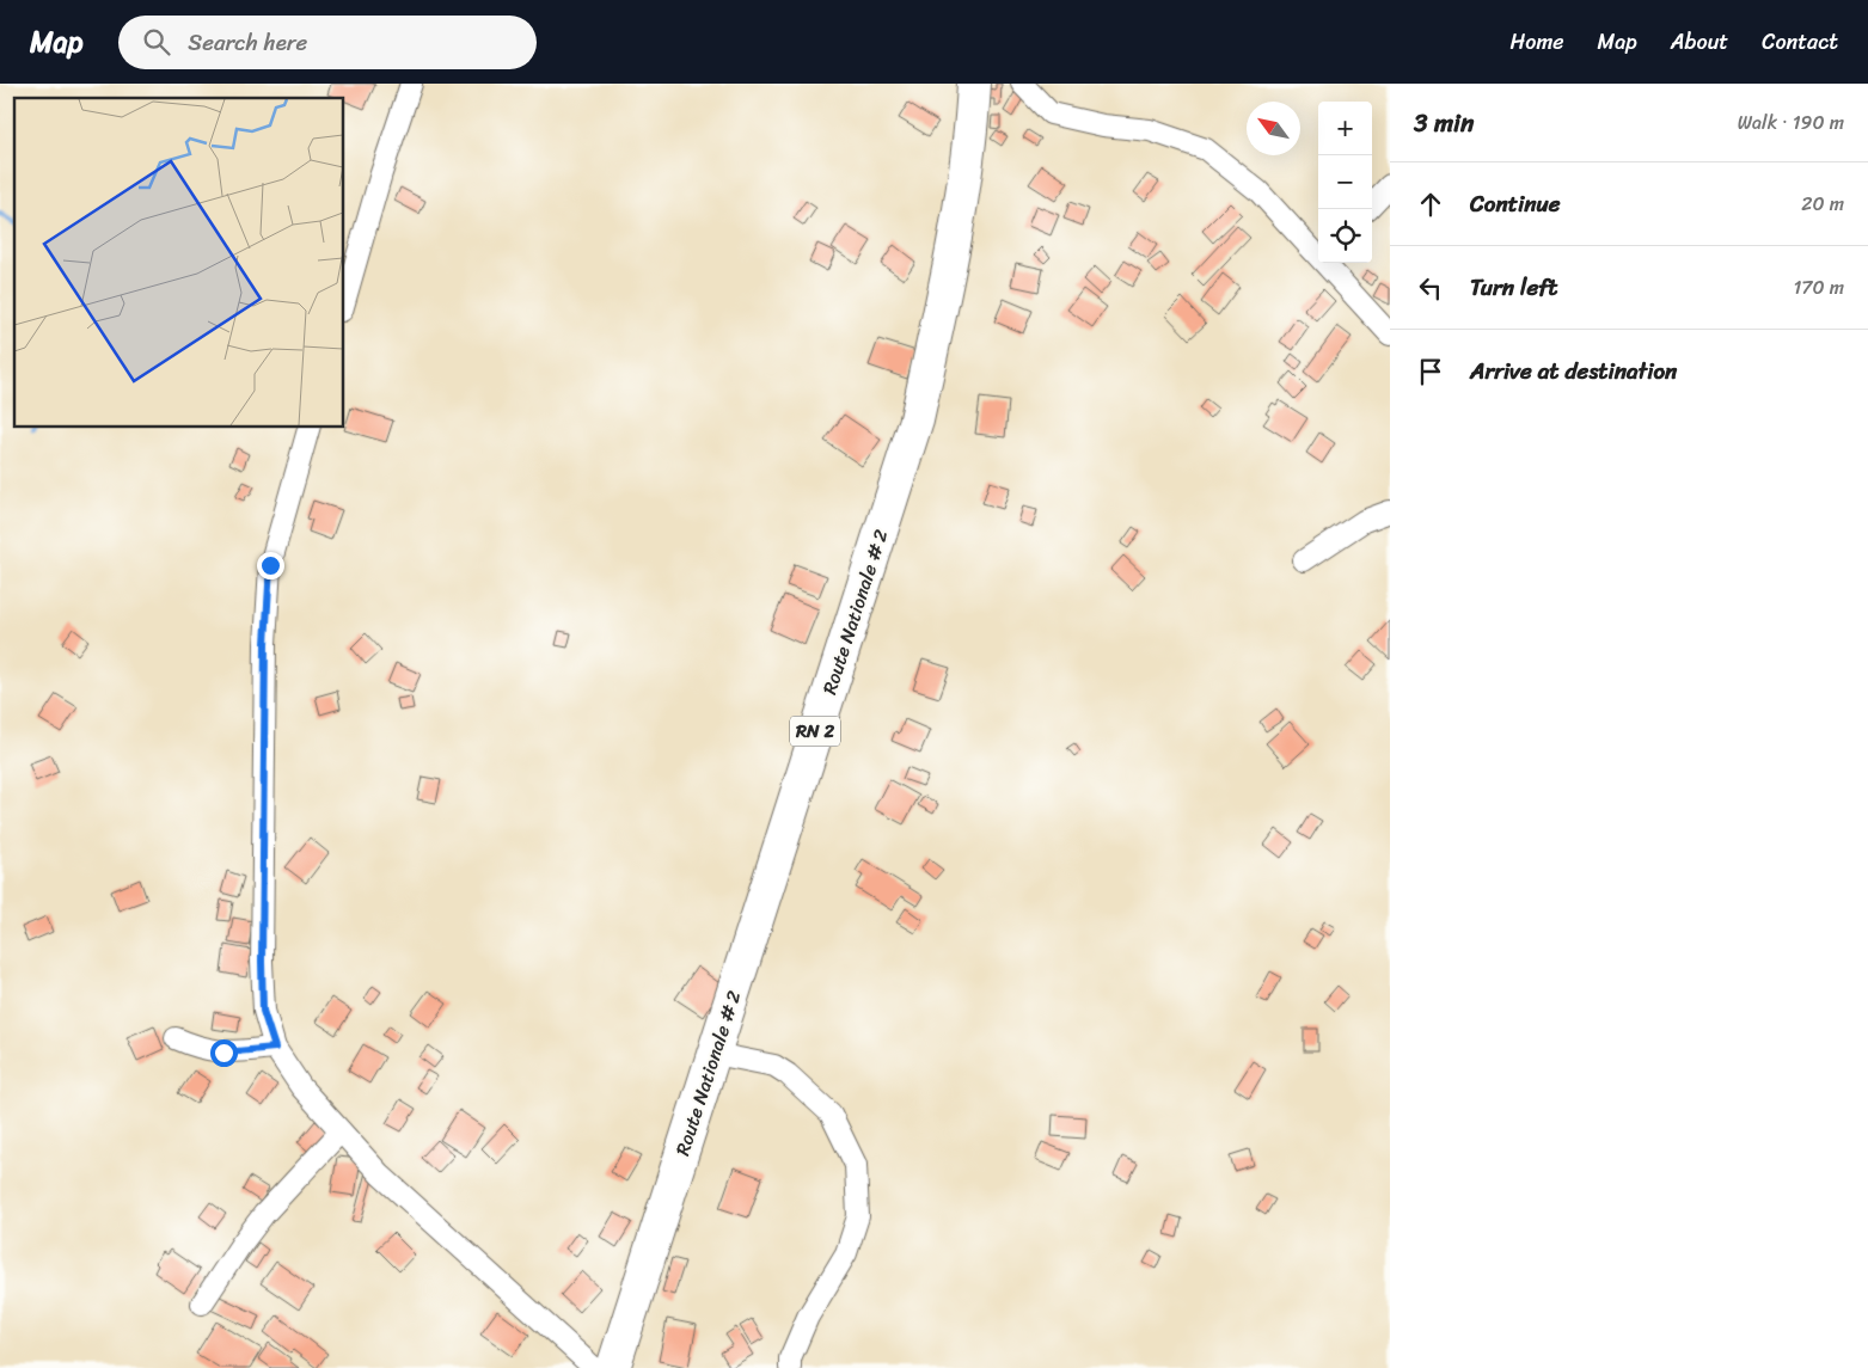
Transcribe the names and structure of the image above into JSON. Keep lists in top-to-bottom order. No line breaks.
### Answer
{"streets":{"main road":["Route Nationale # 2","RN 2"]},"north":"top left","page":{"header":"Map","search":"Search here","nav":["Home","Map","About","Contact"],"heading":["3 min","Walk · 190 m"],"map_buttons":["+","−"],"list":[["Continue","20 m"],["Turn left","170 m"],"Arrive at destination"]}}
